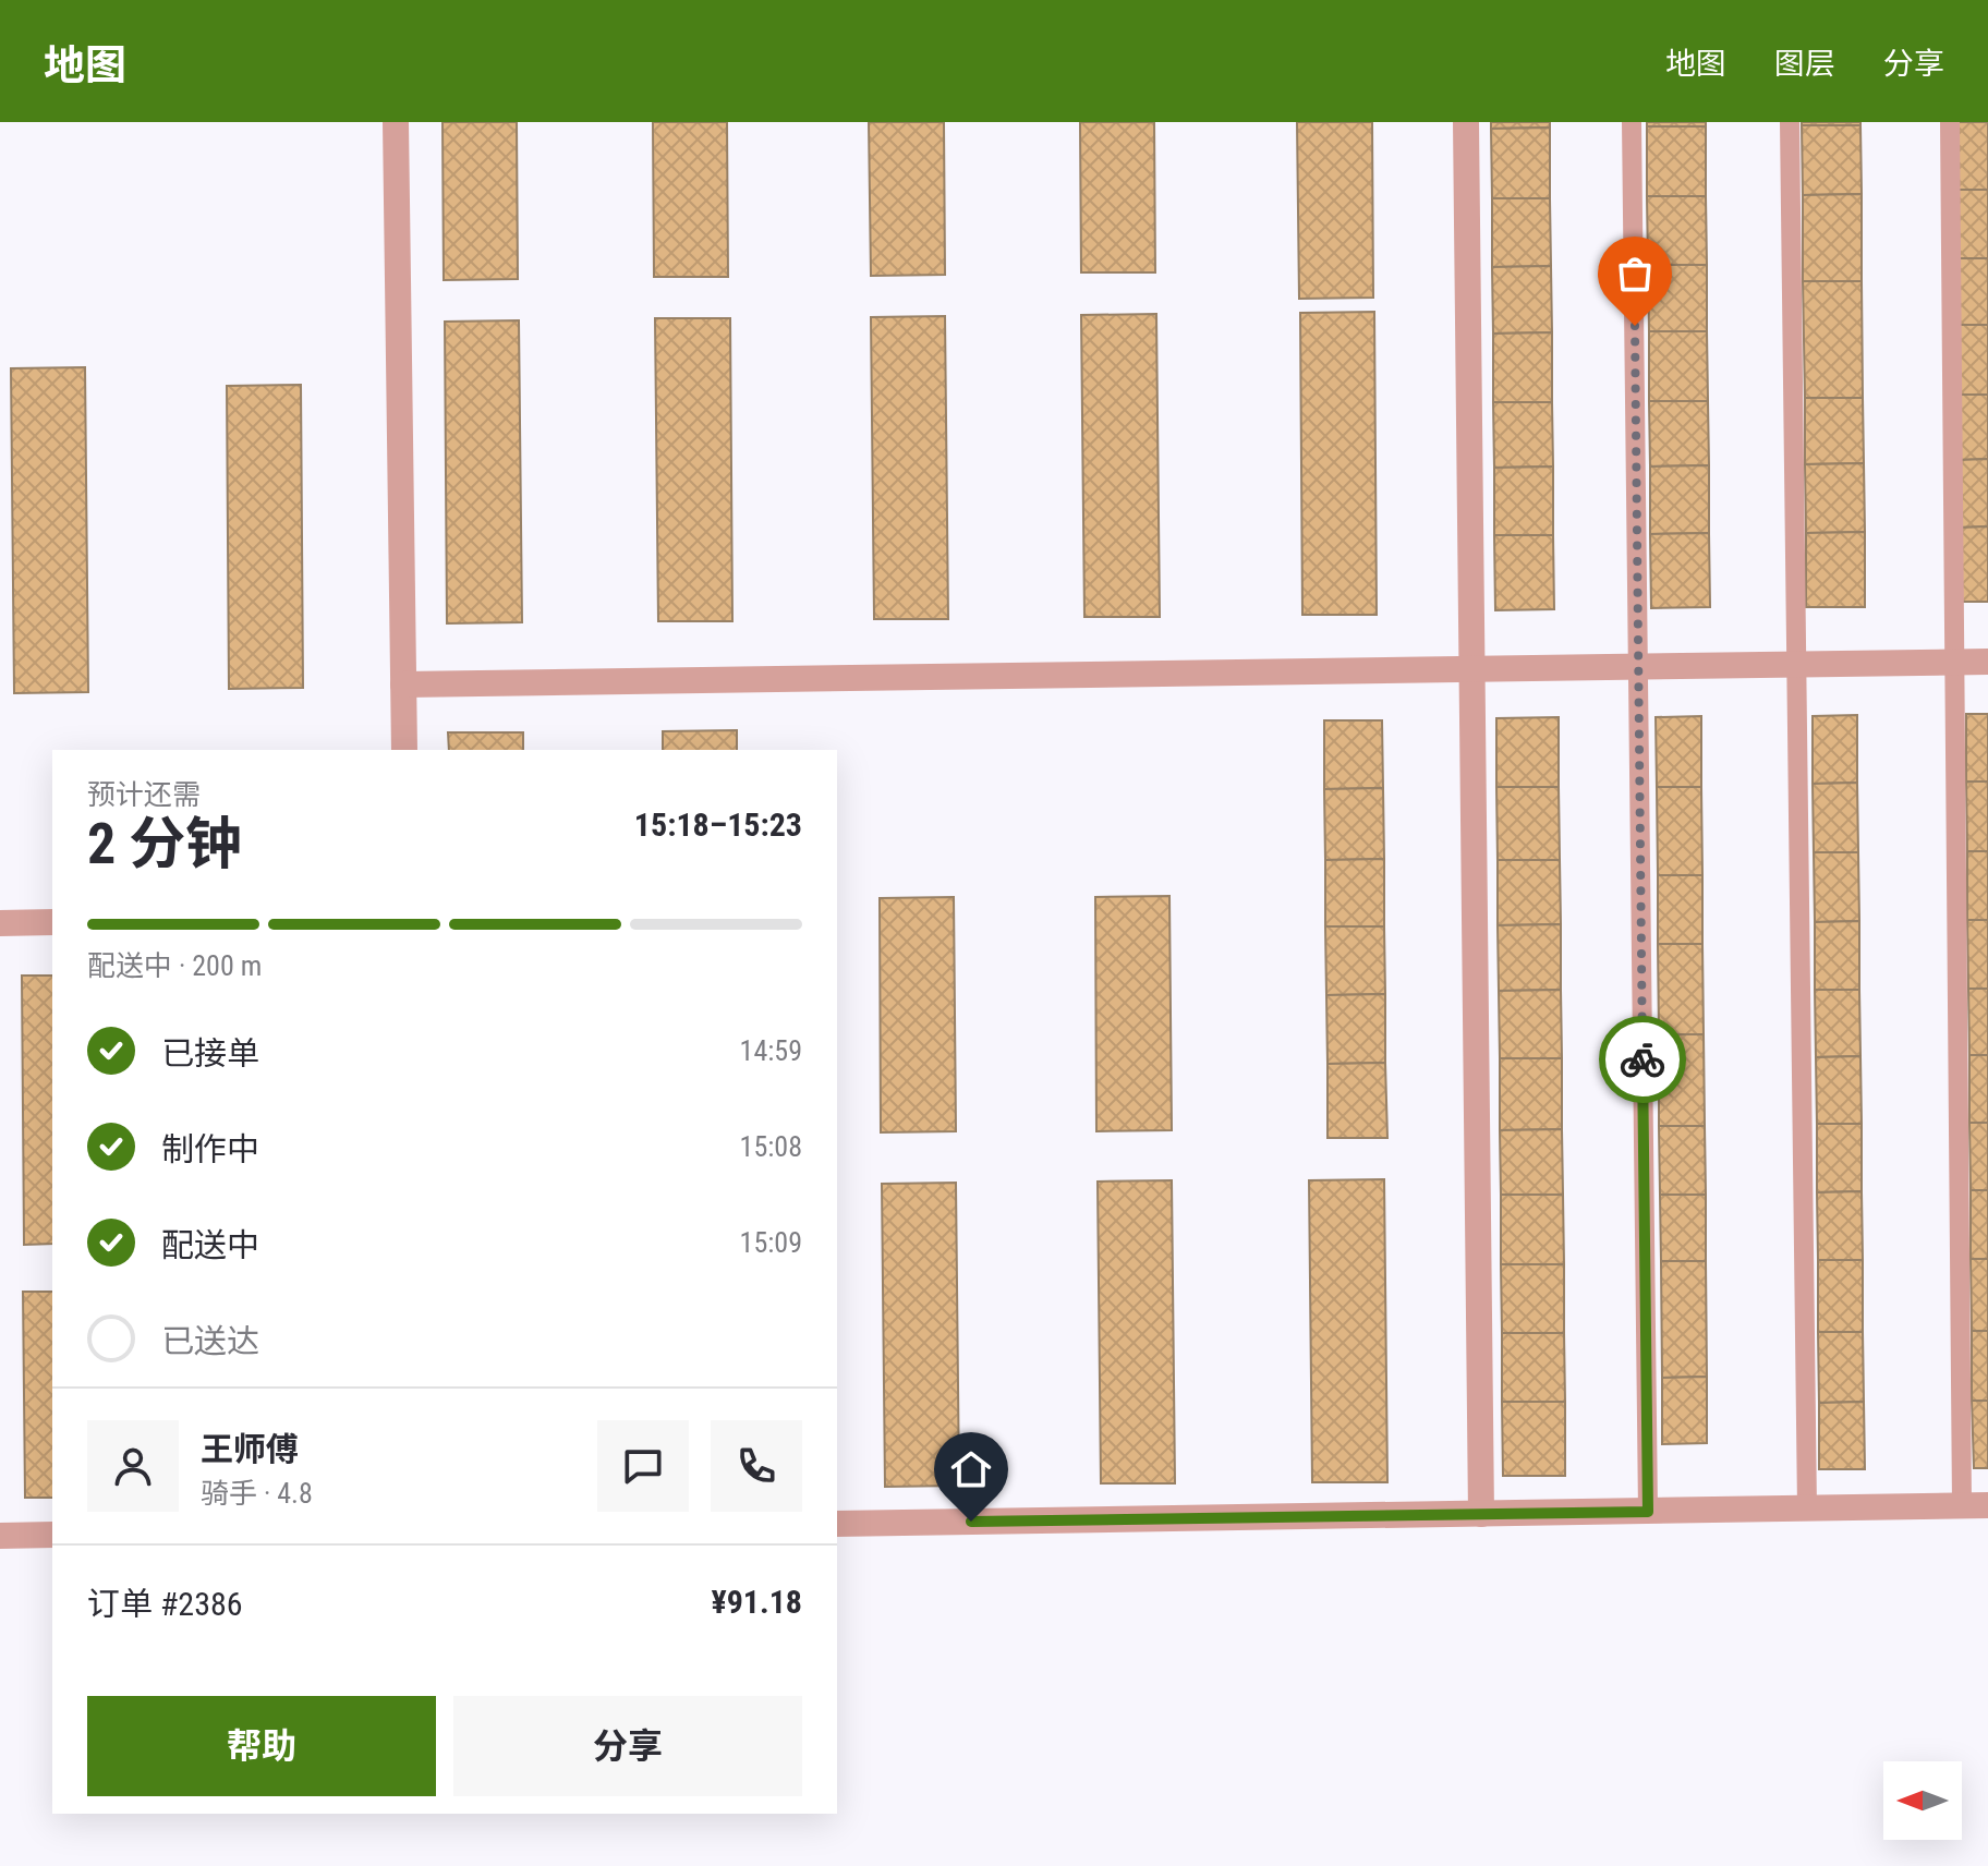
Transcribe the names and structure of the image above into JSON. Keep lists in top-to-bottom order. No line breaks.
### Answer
{"north":"left","page":{"header":"地图","nav":["地图","图层","分享"],"heading":["2 分钟","预计还需","15:18–15:23"],"panel":["王师傅","骑手 · 4.8","订单 #2386","¥91.18"],"bar":"配送中 · 200 m","list":[["已接单","14:59"],["制作中","15:08"],["配送中","15:09"],"已送达"],"buttons":["帮助","分享"]}}
